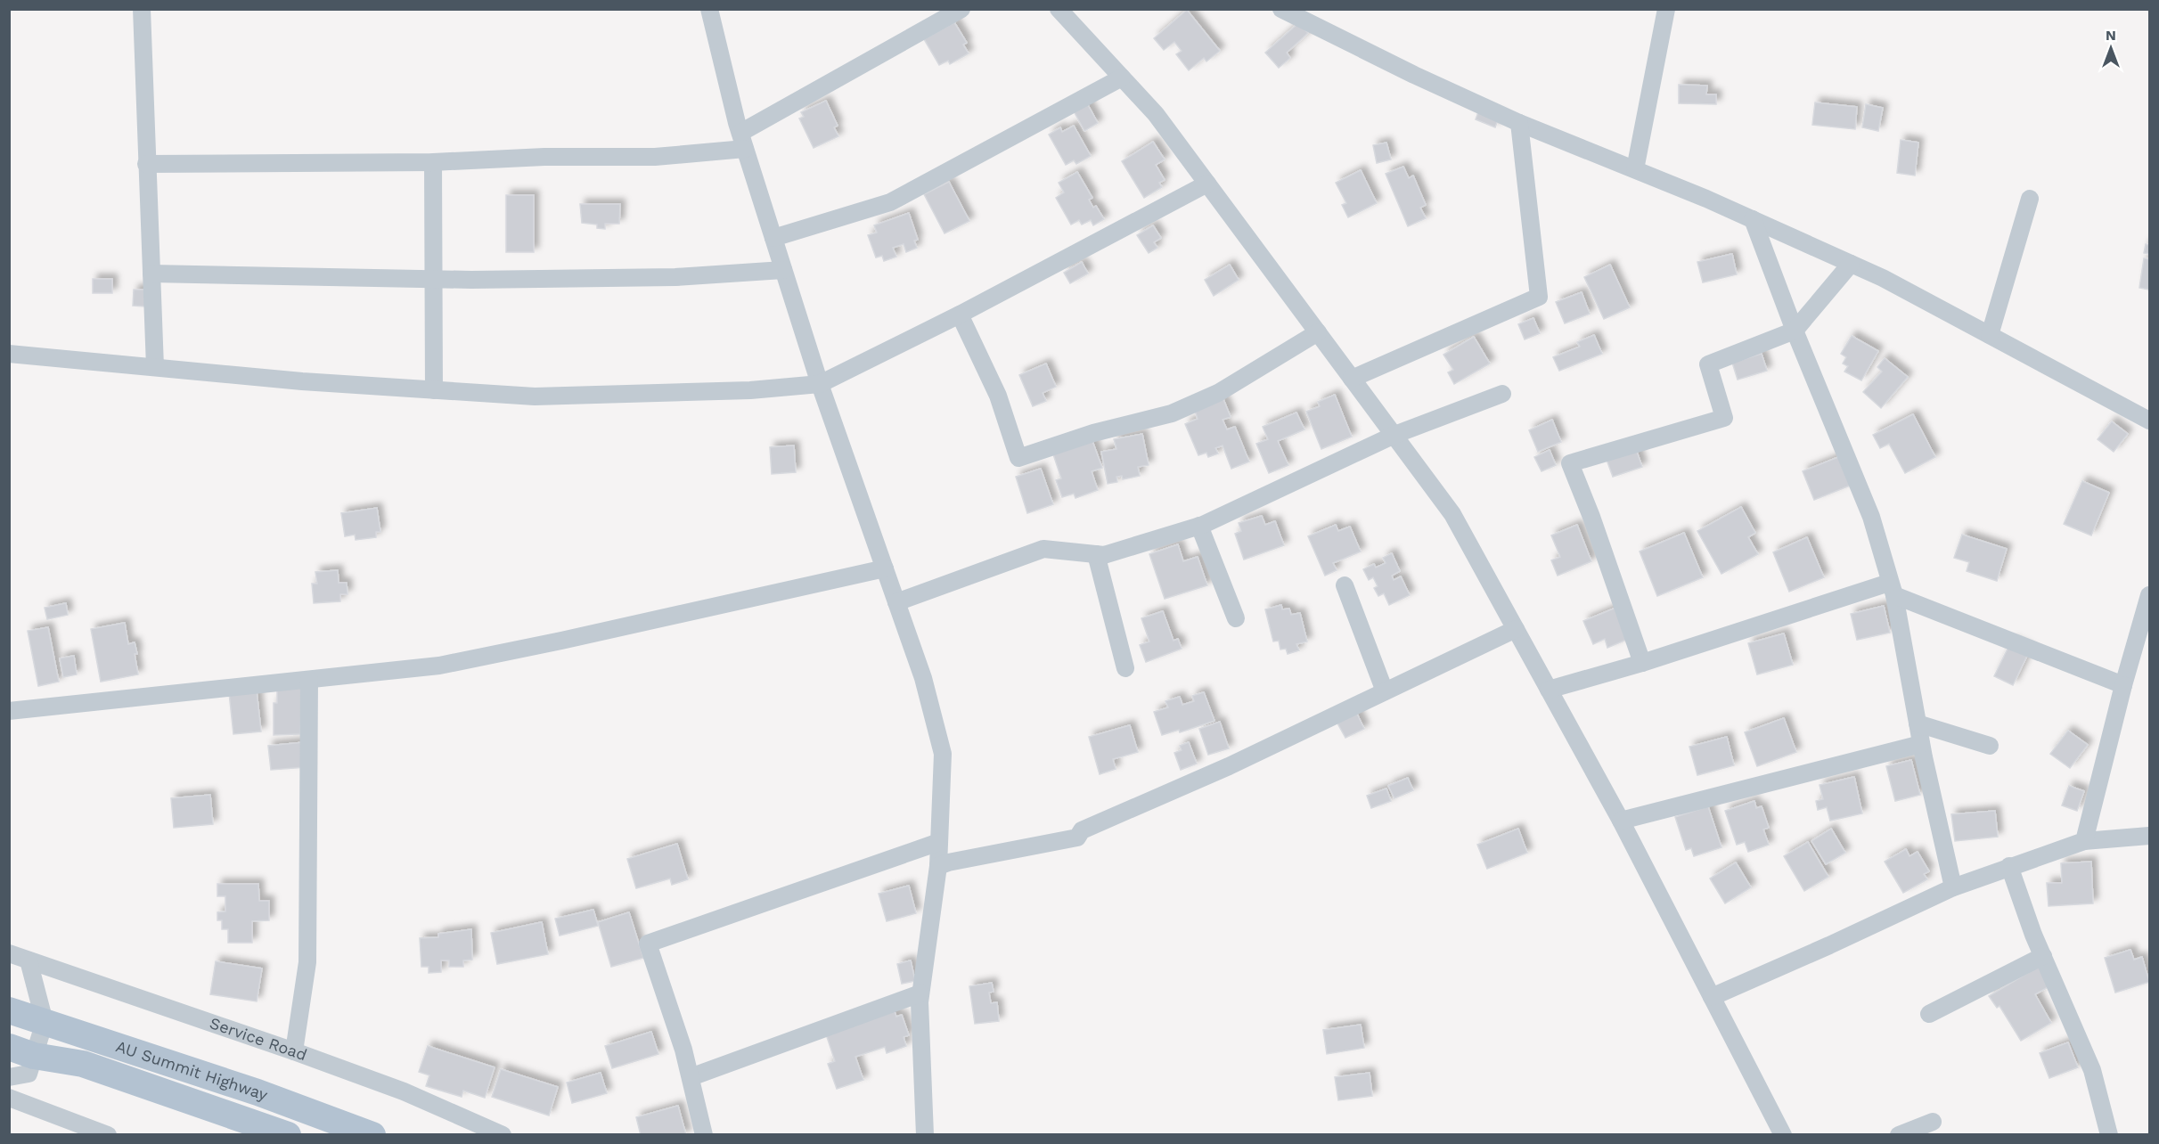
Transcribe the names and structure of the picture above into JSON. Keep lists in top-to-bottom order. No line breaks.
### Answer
{"streets":{"main road":["AU Summit Highway"],"street":["Service Road"]},"north":"top"}
